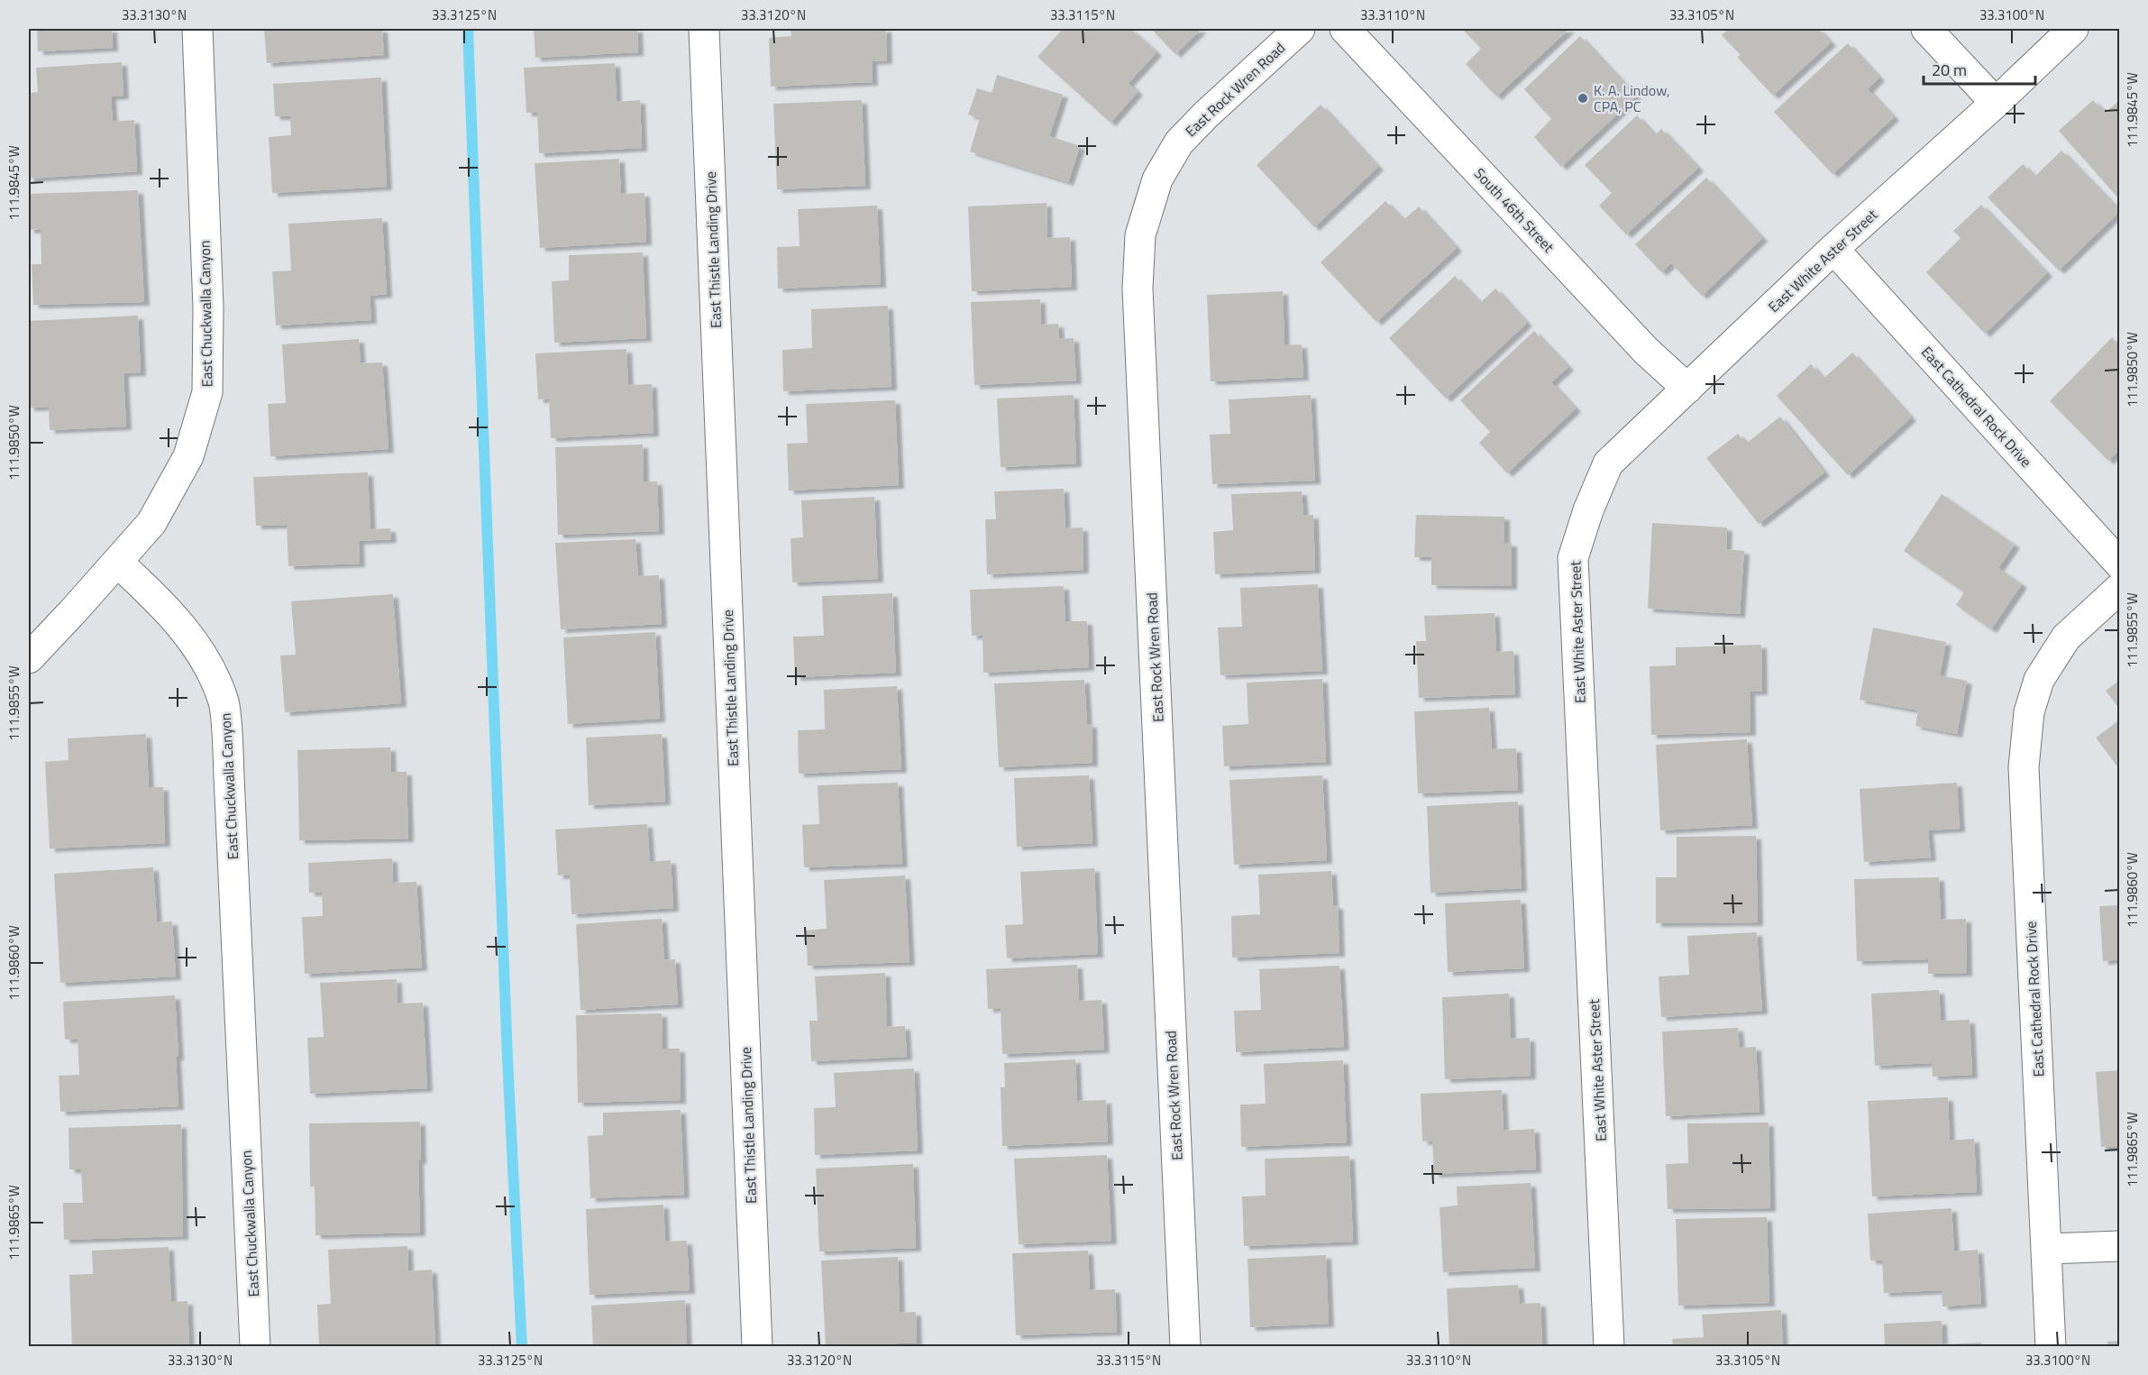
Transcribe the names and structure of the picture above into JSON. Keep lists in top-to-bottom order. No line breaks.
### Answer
{"streets":{"street":["East Rock Wren Road","South 46th Street","East Thistle Landing Drive","East White Aster Street","East Chuckwalla Canyon","East Cathedral Rock Drive"]},"crossings":[["South 46th Street","East White Aster Street"],["East White Aster Street","East Cathedral Rock Drive"]],"places":["K. A. Lindow, CPA, PC"],"scale_bar":"20 m","coordinates":["33.3130°N","33.3125°N","33.3120°N","33.3115°N","33.3110°N","33.3105°N","33.3100°N","111.9845°W","111.9850°W","111.9855°W","111.9860°W","111.9865°W"]}
